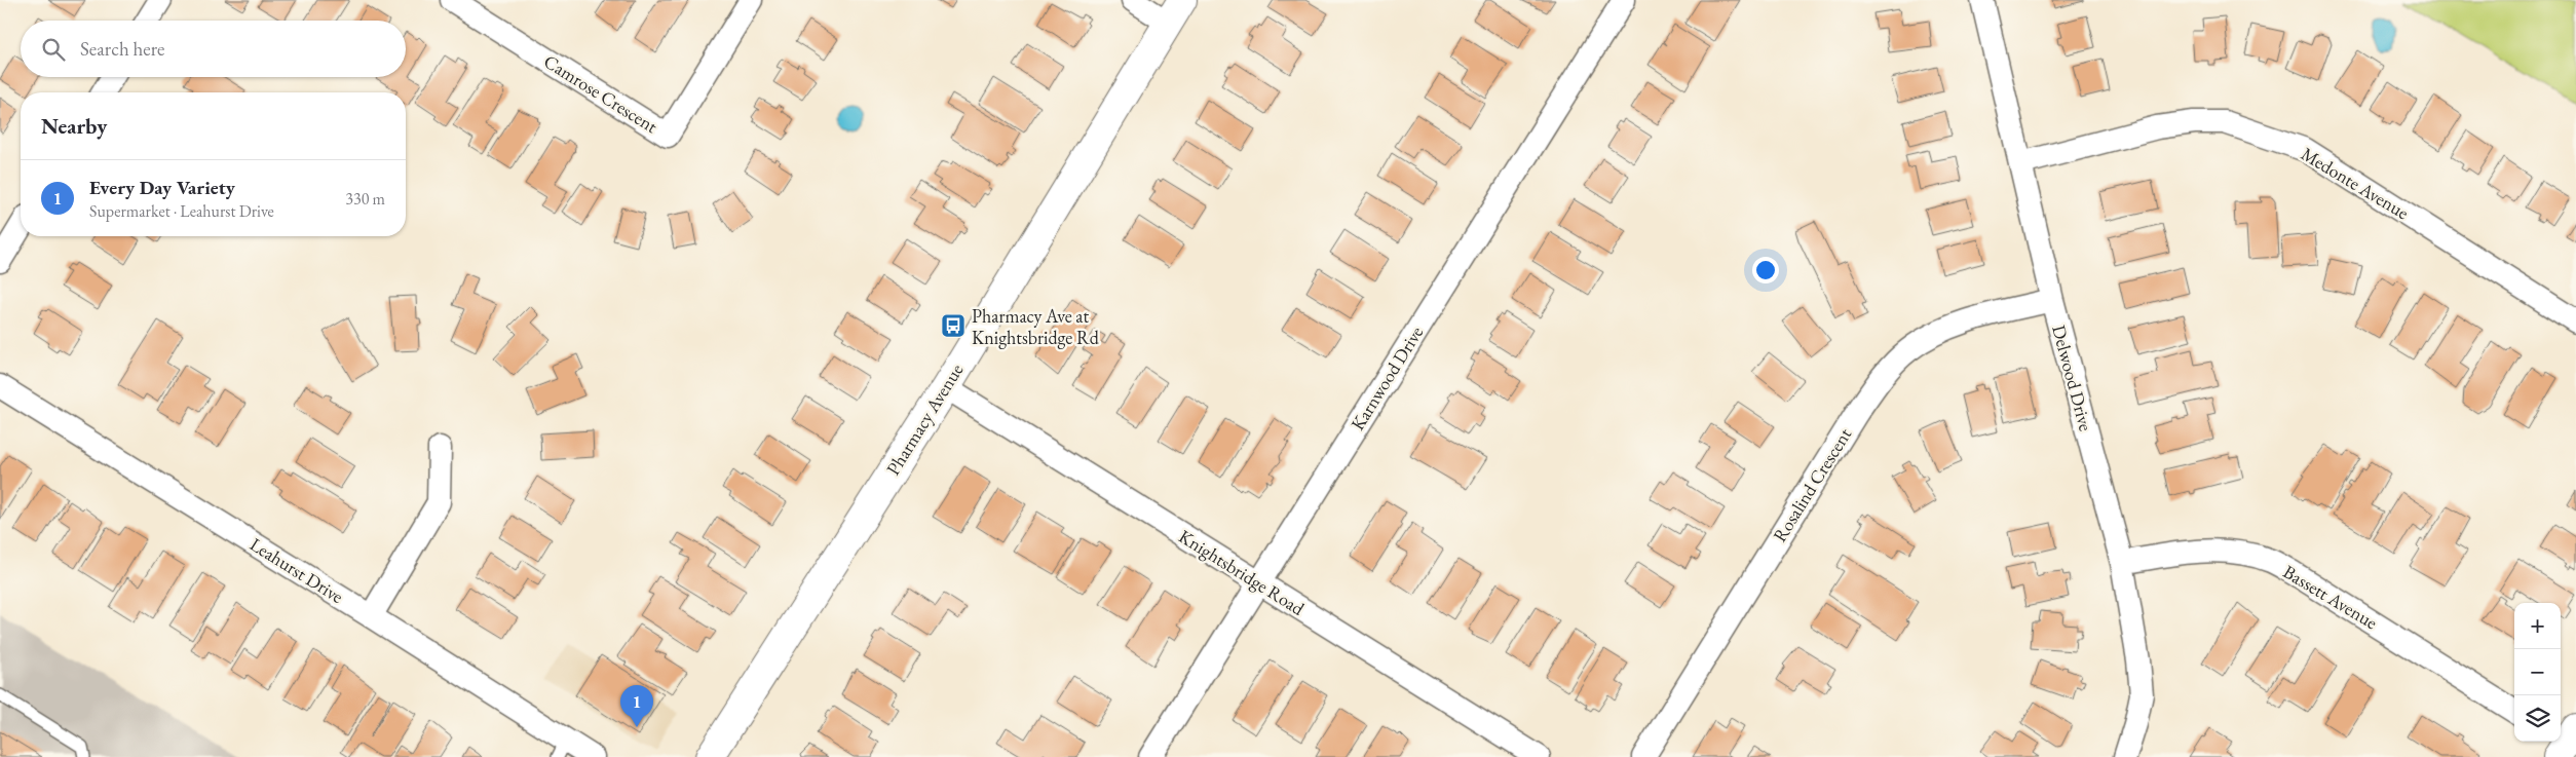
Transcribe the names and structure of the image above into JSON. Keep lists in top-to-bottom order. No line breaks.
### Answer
{"streets":{"street":["Camrose Crescent","Medonte Avenue","Karnwood Drive","Delwood Drive","Pharmacy Avenue","Rosalind Crescent","Leahurst Drive","Knightsbridge Road","Bassett Avenue"]},"crossings":[["Medonte Avenue","Delwood Drive"],["Karnwood Drive","Knightsbridge Road"],["Delwood Drive","Rosalind Crescent"],["Delwood Drive","Bassett Avenue"],["Pharmacy Avenue","Knightsbridge Road"]],"places":{"bus stop":["Pharmacy Ave at Knightsbridge Rd"]},"page":{"search":"Search here","heading":"Nearby","list":[{"mark":"1","name":"Every Day Variety","note":"Supermarket · Leahurst Drive","value":"330 m"}],"map_buttons":["+","−"],"pins":"1"}}
